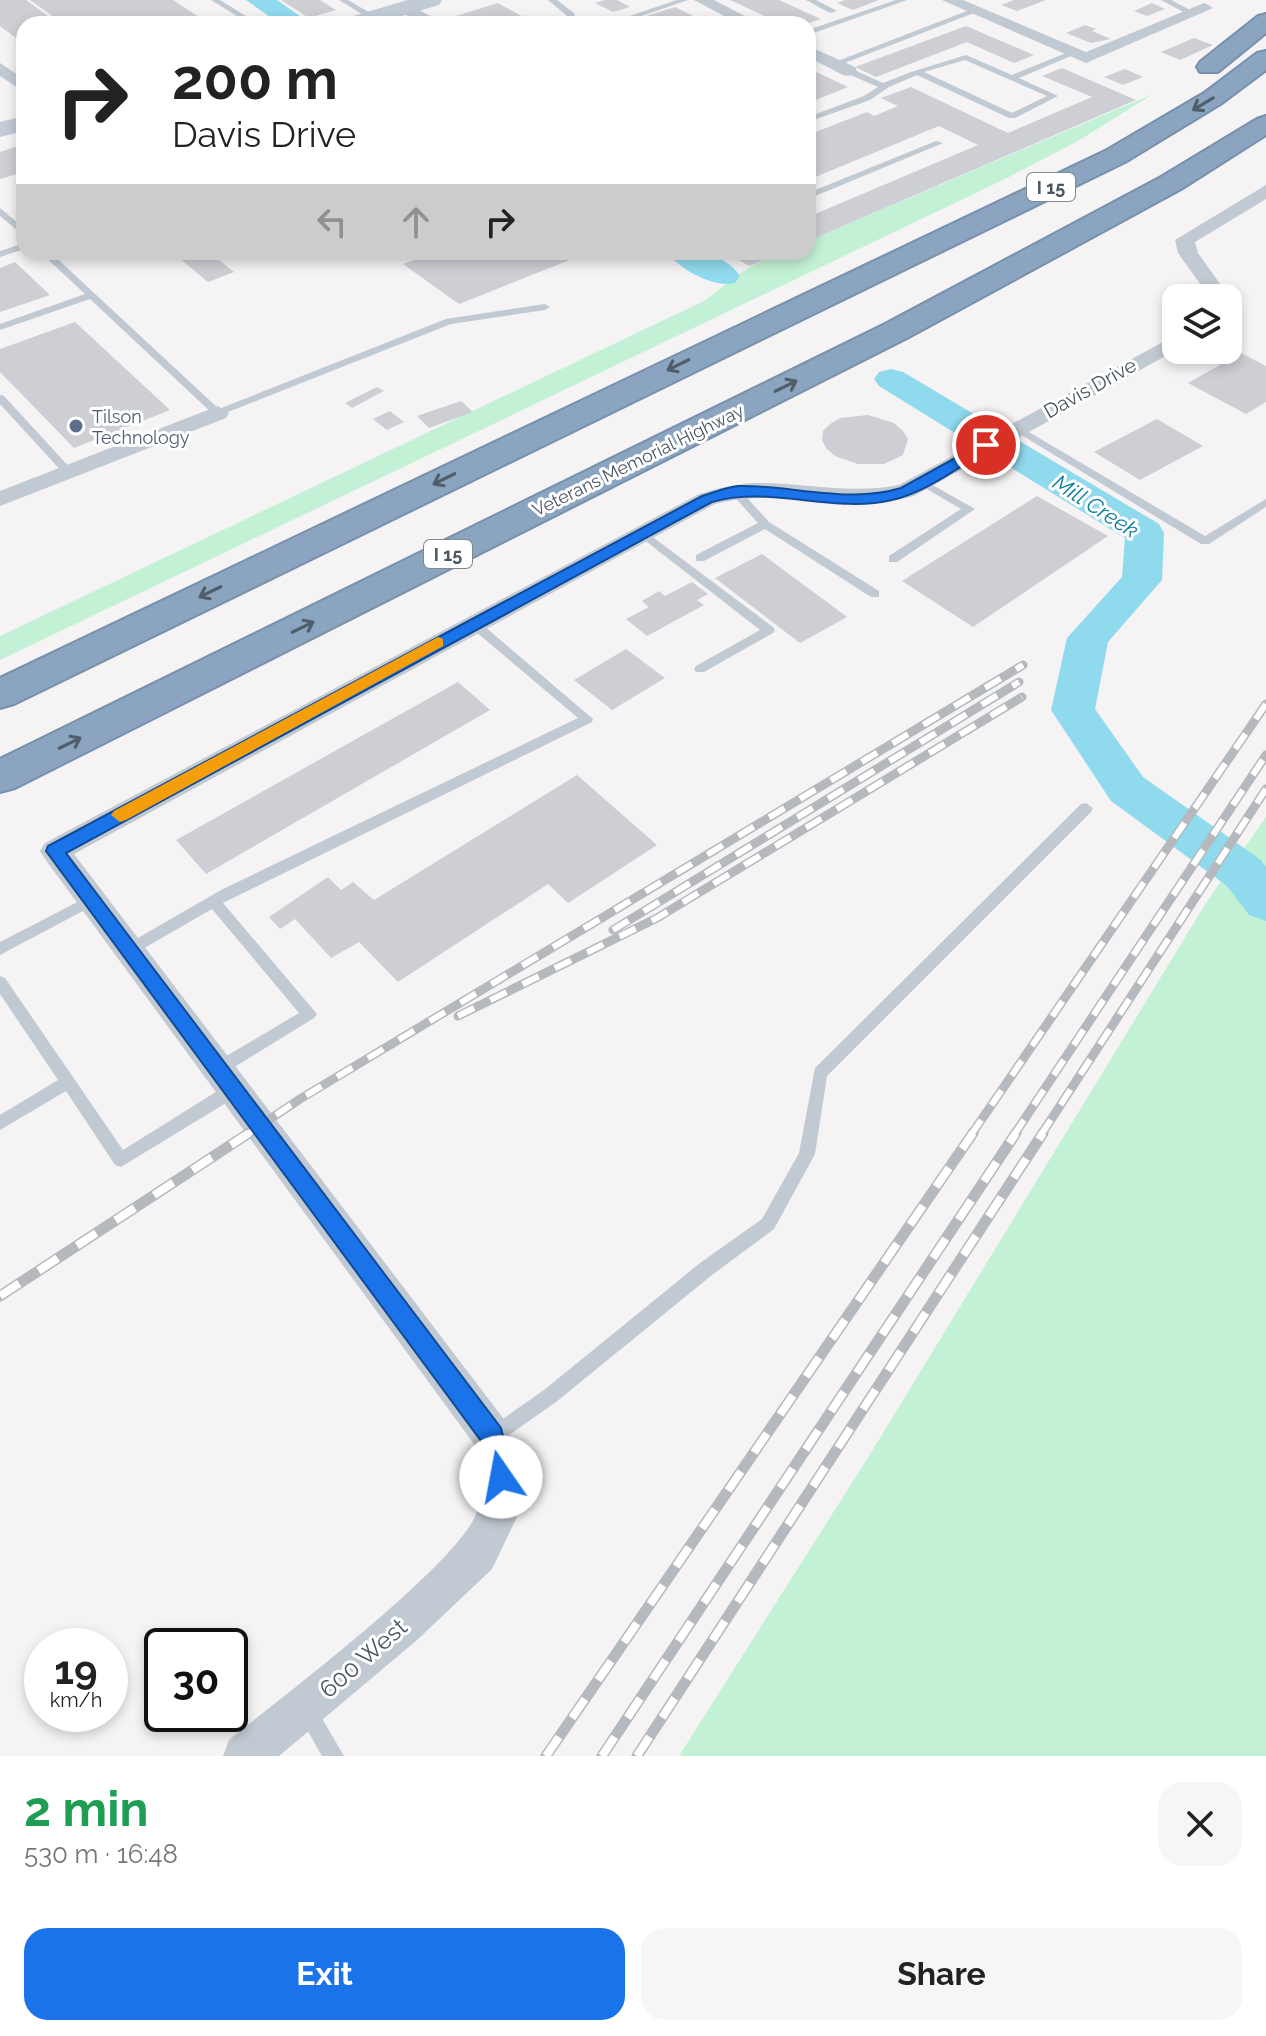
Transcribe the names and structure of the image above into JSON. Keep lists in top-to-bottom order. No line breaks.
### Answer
{"streets":{"highway":["I 15","Veterans Memorial Highway"],"street":["Davis Drive","600 West"]},"water":["Mill Creek"],"places":["Tilson Technology"],"page":{"turn":["200 m","Davis Drive"],"speed":"19 km/h","limit":"30","heading":["2 min","530 m · 16:48"],"buttons":["Exit","Share"]}}
